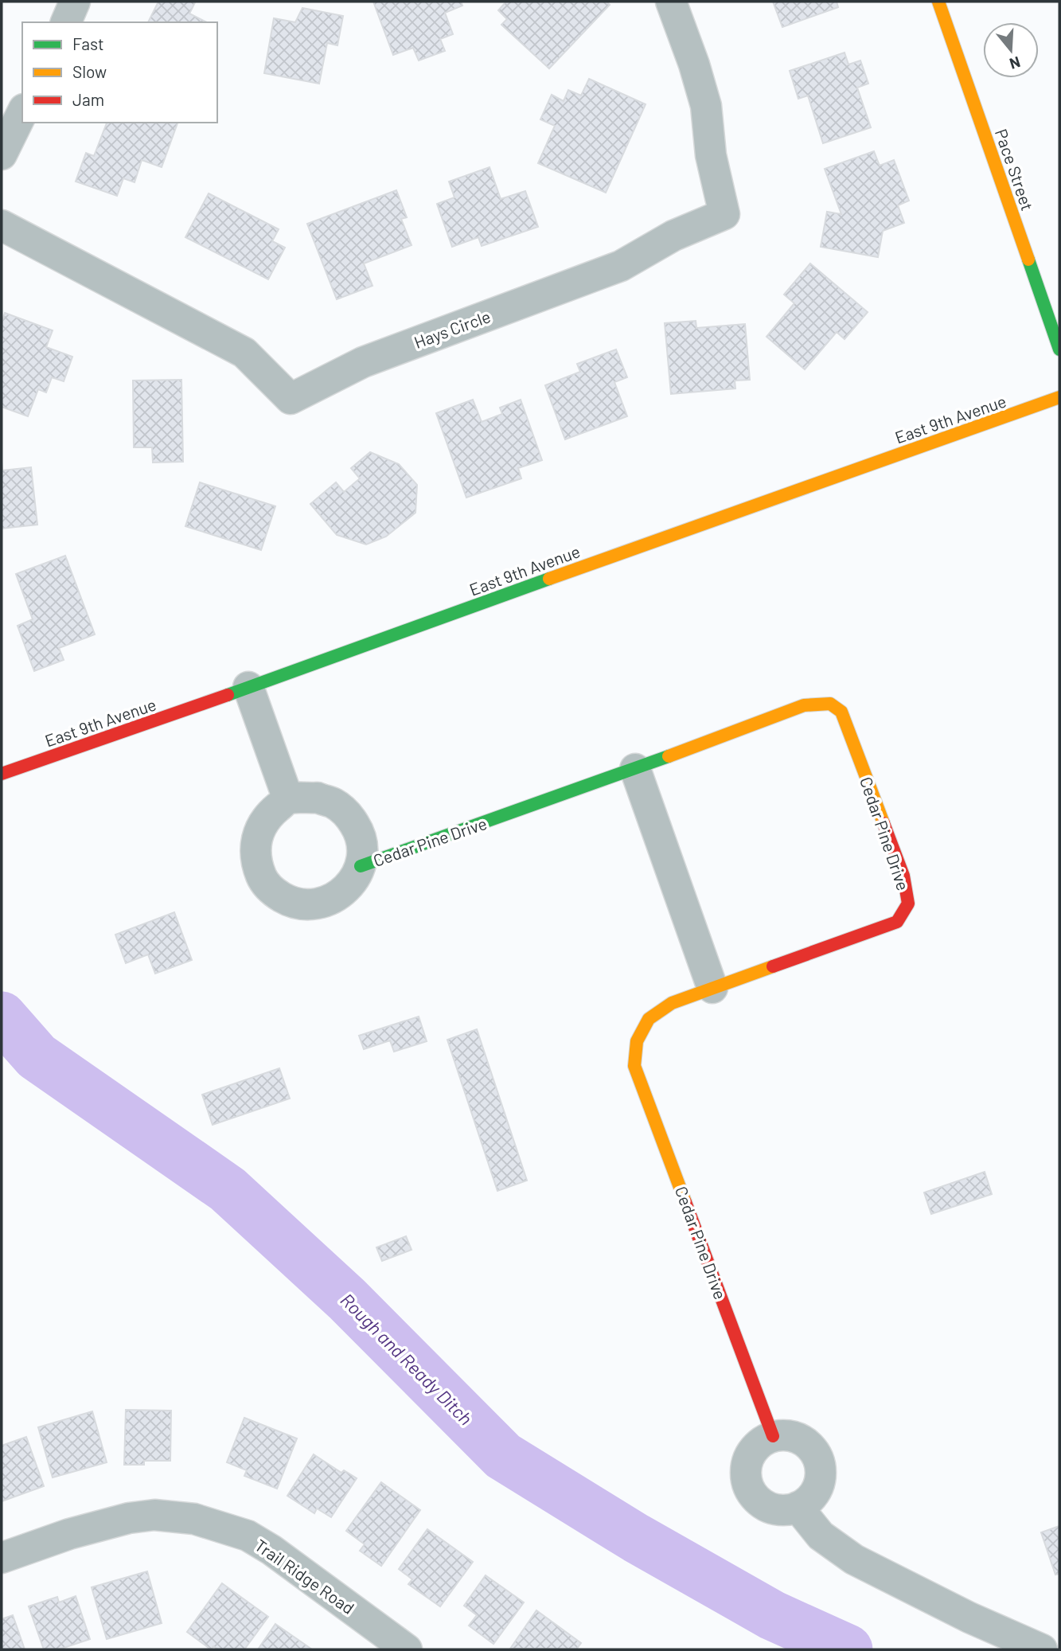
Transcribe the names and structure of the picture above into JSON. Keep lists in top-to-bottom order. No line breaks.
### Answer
{"streets":{"main road":["Pace Street","East 9th Avenue","Cedar Pine Drive"],"street":["Hays Circle","Trail Ridge Road"]},"water":["Rough and Ready Ditch"],"legend":["Fast","Slow","Jam"],"north":"bottom"}
